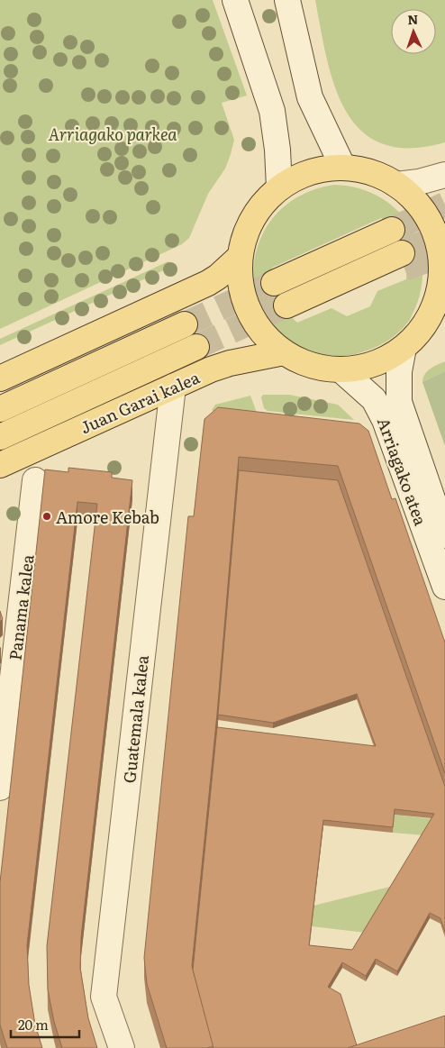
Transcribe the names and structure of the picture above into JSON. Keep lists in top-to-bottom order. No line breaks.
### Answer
{"streets":{"main road":["Juan Garai kalea"],"street":["Arriagako atea","Panama kalea","Guatemala kalea"]},"crossings":[["Juan Garai kalea","Guatemala kalea"]],"parks":["Arriagako parkea"],"places":["Amore Kebab"],"scale_bar":"20 m","north":"top"}
